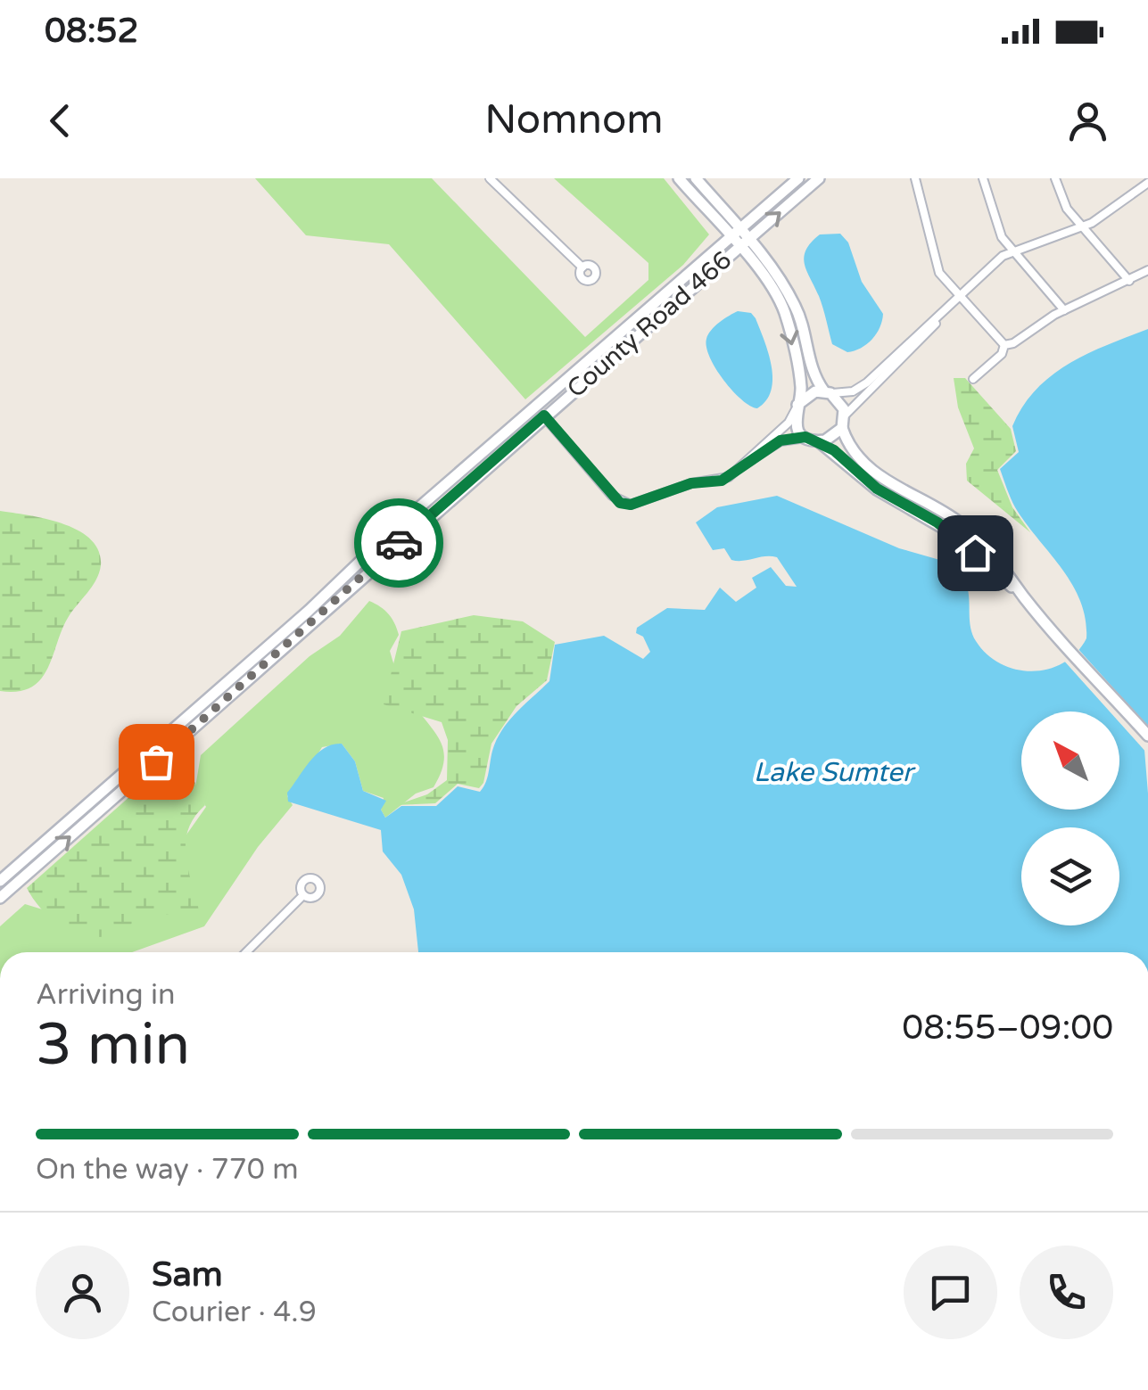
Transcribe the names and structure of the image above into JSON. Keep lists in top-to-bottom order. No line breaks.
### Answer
{"streets":{"main road":["County Road 466"]},"water":["Lake Sumter"],"north":"top left","page":{"status":"08:52","header":"Nomnom","heading":["3 min","Arriving in","08:55–09:00"],"panel":["Sam","Courier · 4.9"],"bar":"On the way · 770 m"}}
